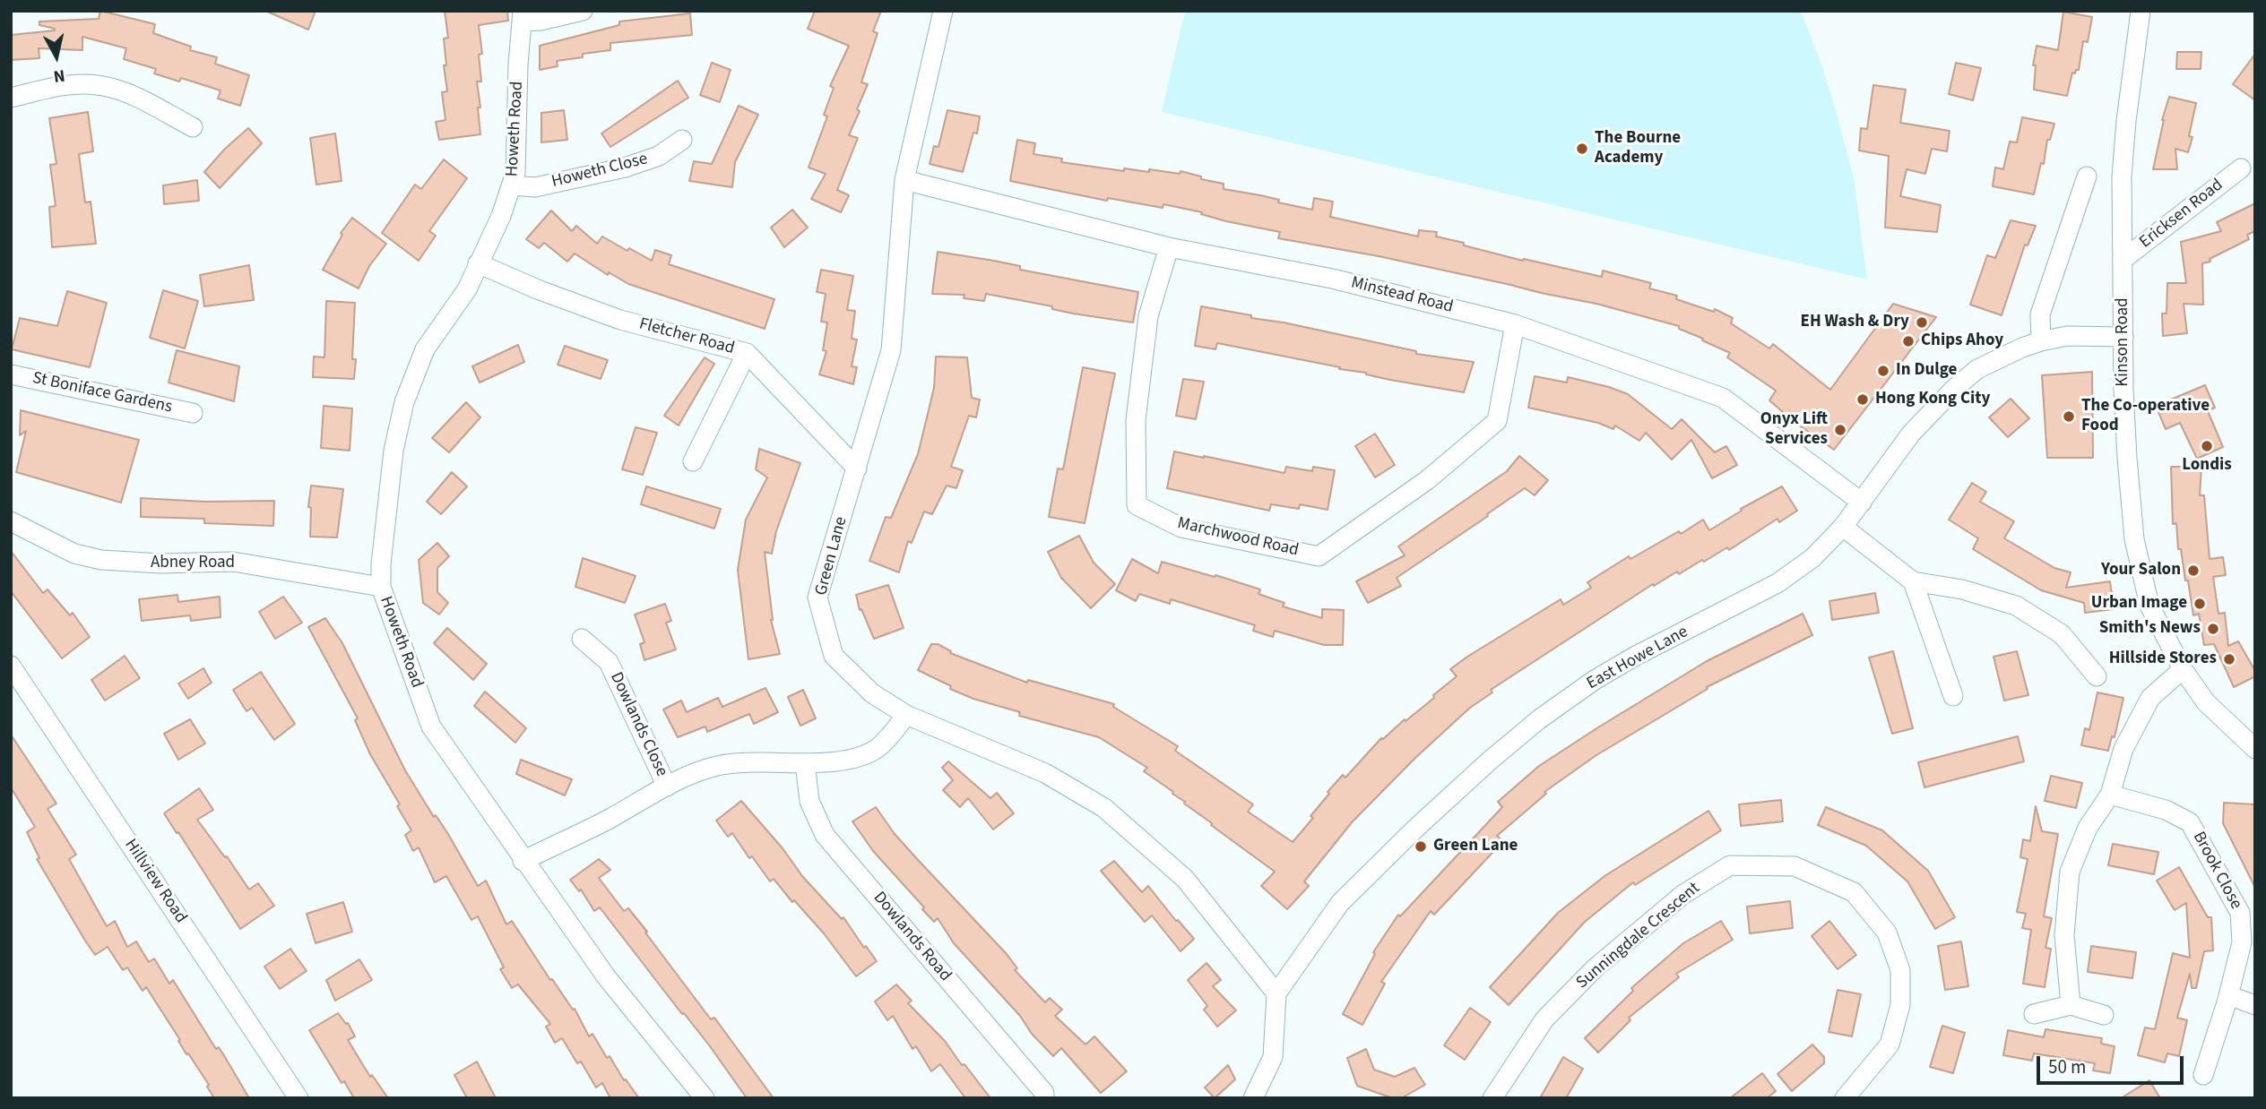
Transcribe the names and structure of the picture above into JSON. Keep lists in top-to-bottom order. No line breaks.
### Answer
{"streets":{"street":["Howeth Road","Howeth Close","Ericksen Road","Minstead Road","Fletcher Road","Kinson Road","St Boniface Gardens","Marchwood Road","Green Lane","Abney Road","East Howe Lane","Dowlands Close","Brook Close","Hillview Road","Sunningdale Crescent","Dowlands Road"]},"crossings":[["Howeth Road","Howeth Close"],["Howeth Road","Fletcher Road"],["Howeth Road","Abney Road"],["Ericksen Road","Kinson Road"],["Minstead Road","Marchwood Road"],["Minstead Road","Green Lane"],["Minstead Road","East Howe Lane"],["Fletcher Road","Green Lane"],["Kinson Road","East Howe Lane"],["Green Lane","East Howe Lane"]],"places":["The Bourne Academy","EH Wash & Dry","Chips Ahoy","In Dulge","Hong Kong City","The Co-operative Food","Onyx Lift Services","Londis","Your Salon","Urban Image","Smith's News","Hillside Stores","Green Lane"],"scale_bar":"50 m","north":"bottom"}
